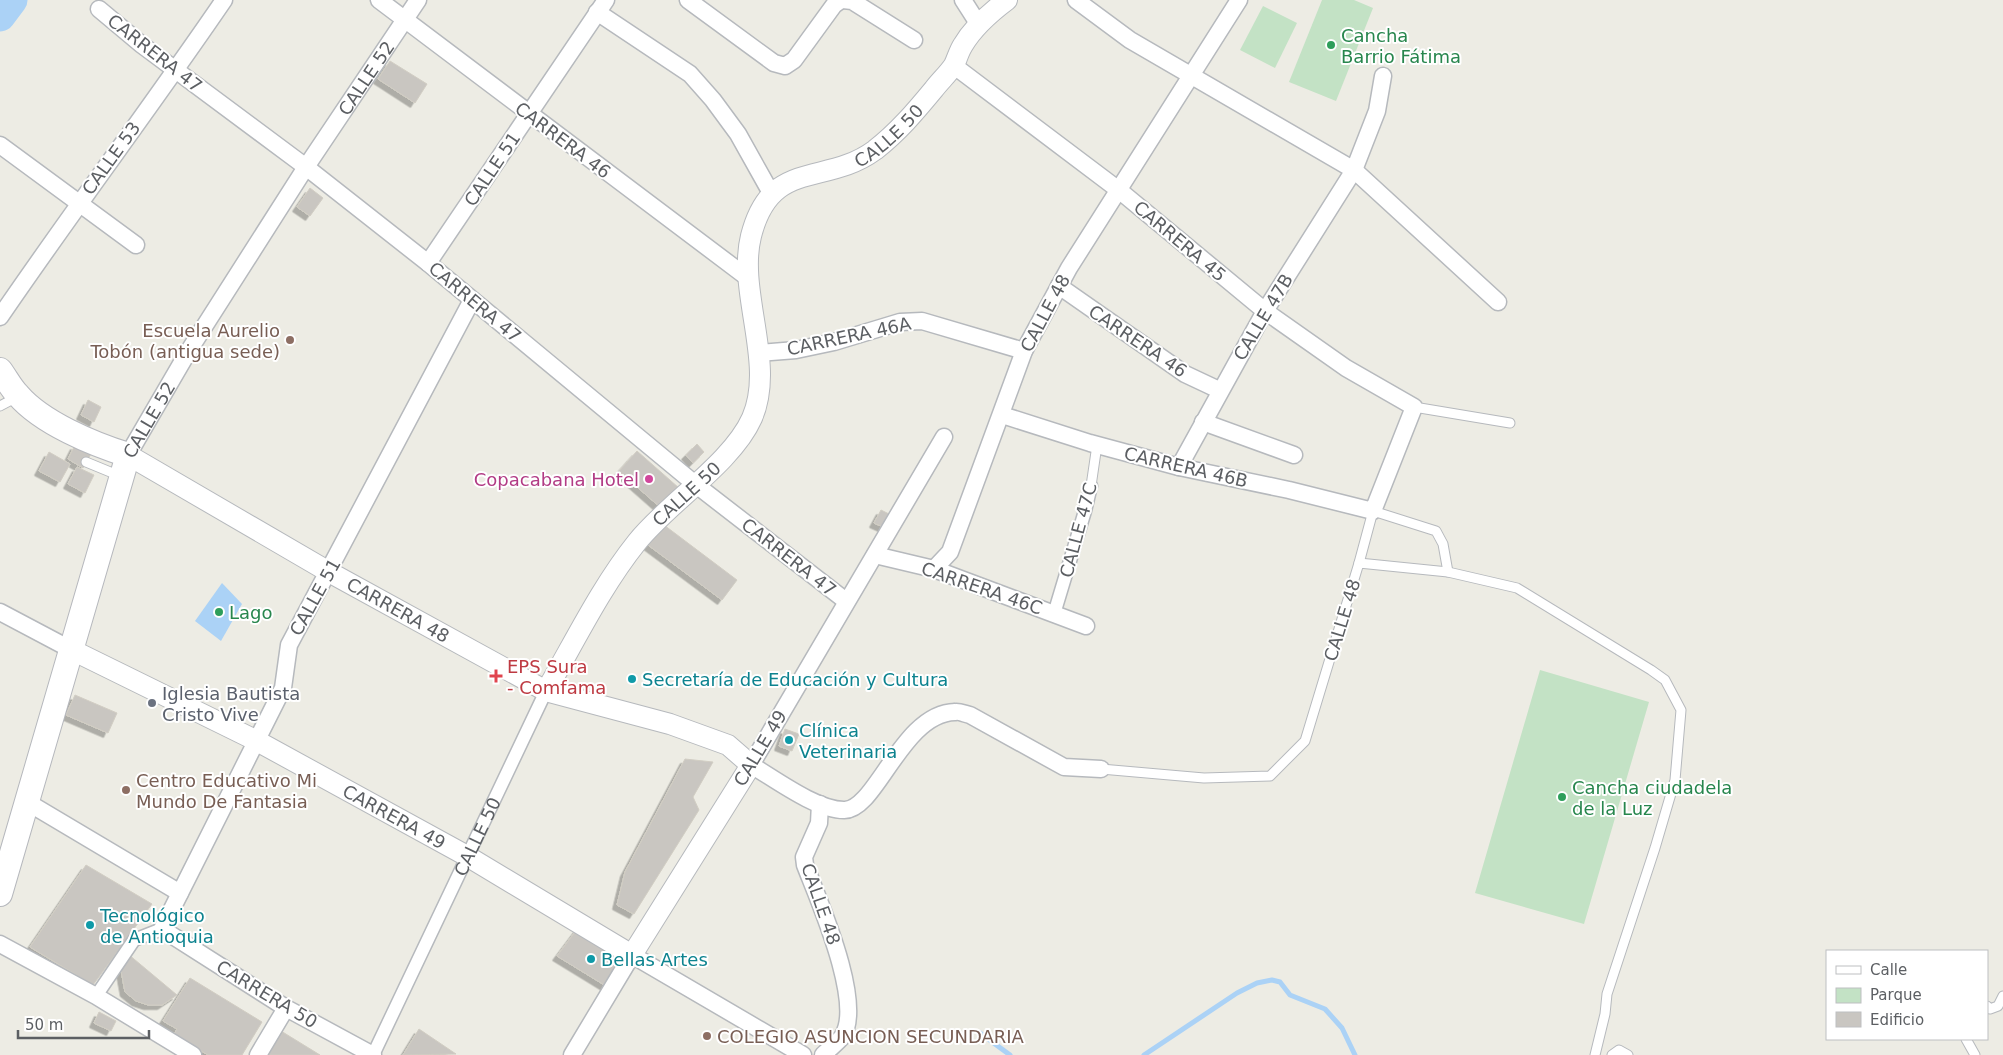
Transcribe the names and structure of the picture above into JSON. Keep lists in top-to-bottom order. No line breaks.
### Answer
{"streets":{"main road":["CALLE 52","CARRERA 48"],"street":["CARRERA 47","CALLE 50","CARRERA 46","CALLE 53","CALLE 51","CARRERA 45","CALLE 48","CALLE 47B","CARRERA 46A","CARRERA 46B","CALLE 47C","CARRERA 46C","CALLE 49","CARRERA 49","CARRERA 50"]},"crossings":[["CARRERA 47","CALLE 52"],["CARRERA 47","CALLE 50"],["CARRERA 47","CALLE 53"],["CARRERA 47","CALLE 51"],["CARRERA 47","CALLE 49"],["CALLE 52","CARRERA 46"],["CALLE 52","CARRERA 48"],["CALLE 52","CARRERA 49"],["CALLE 50","CARRERA 46"],["CALLE 50","CARRERA 45"],["CALLE 50","CARRERA 46A"],["CALLE 50","CARRERA 48"],["CALLE 50","CARRERA 49"],["CALLE 50","CARRERA 50"],["CARRERA 46","CALLE 51"],["CARRERA 46","CALLE 48"],["CARRERA 46","CALLE 47B"],["CALLE 51","CARRERA 48"],["CALLE 51","CARRERA 49"],["CALLE 51","CARRERA 50"],["CARRERA 45","CALLE 48"],["CARRERA 45","CALLE 47B"],["CALLE 48","CARRERA 46A"],["CALLE 48","CARRERA 46B"],["CALLE 48","CARRERA 46C"],["CALLE 48","CARRERA 48"],["CALLE 47B","CARRERA 46B"],["CARRERA 46B","CALLE 47C"],["CALLE 47C","CARRERA 46C"],["CARRERA 46C","CALLE 49"],["CARRERA 48","CALLE 49"],["CALLE 49","CARRERA 49"]],"places":{"other":["Cancha Barrio Fátima","Escuela Aurelio Tobón (antigua sede)","Copacabana Hotel","Lago","Secretaría de Educación y Cultura","Iglesia Bautista Cristo Vive","Clínica Veterinaria","Centro Educativo Mi Mundo De Fantasia","Cancha ciudadela de la Luz","Tecnológico de Antioquia","Bellas Artes","COLEGIO ASUNCION SECUNDARIA"],"health":["EPS Sura - Comfama"]},"legend":["Calle","Parque","Edificio"],"scale_bar":"50 m"}
